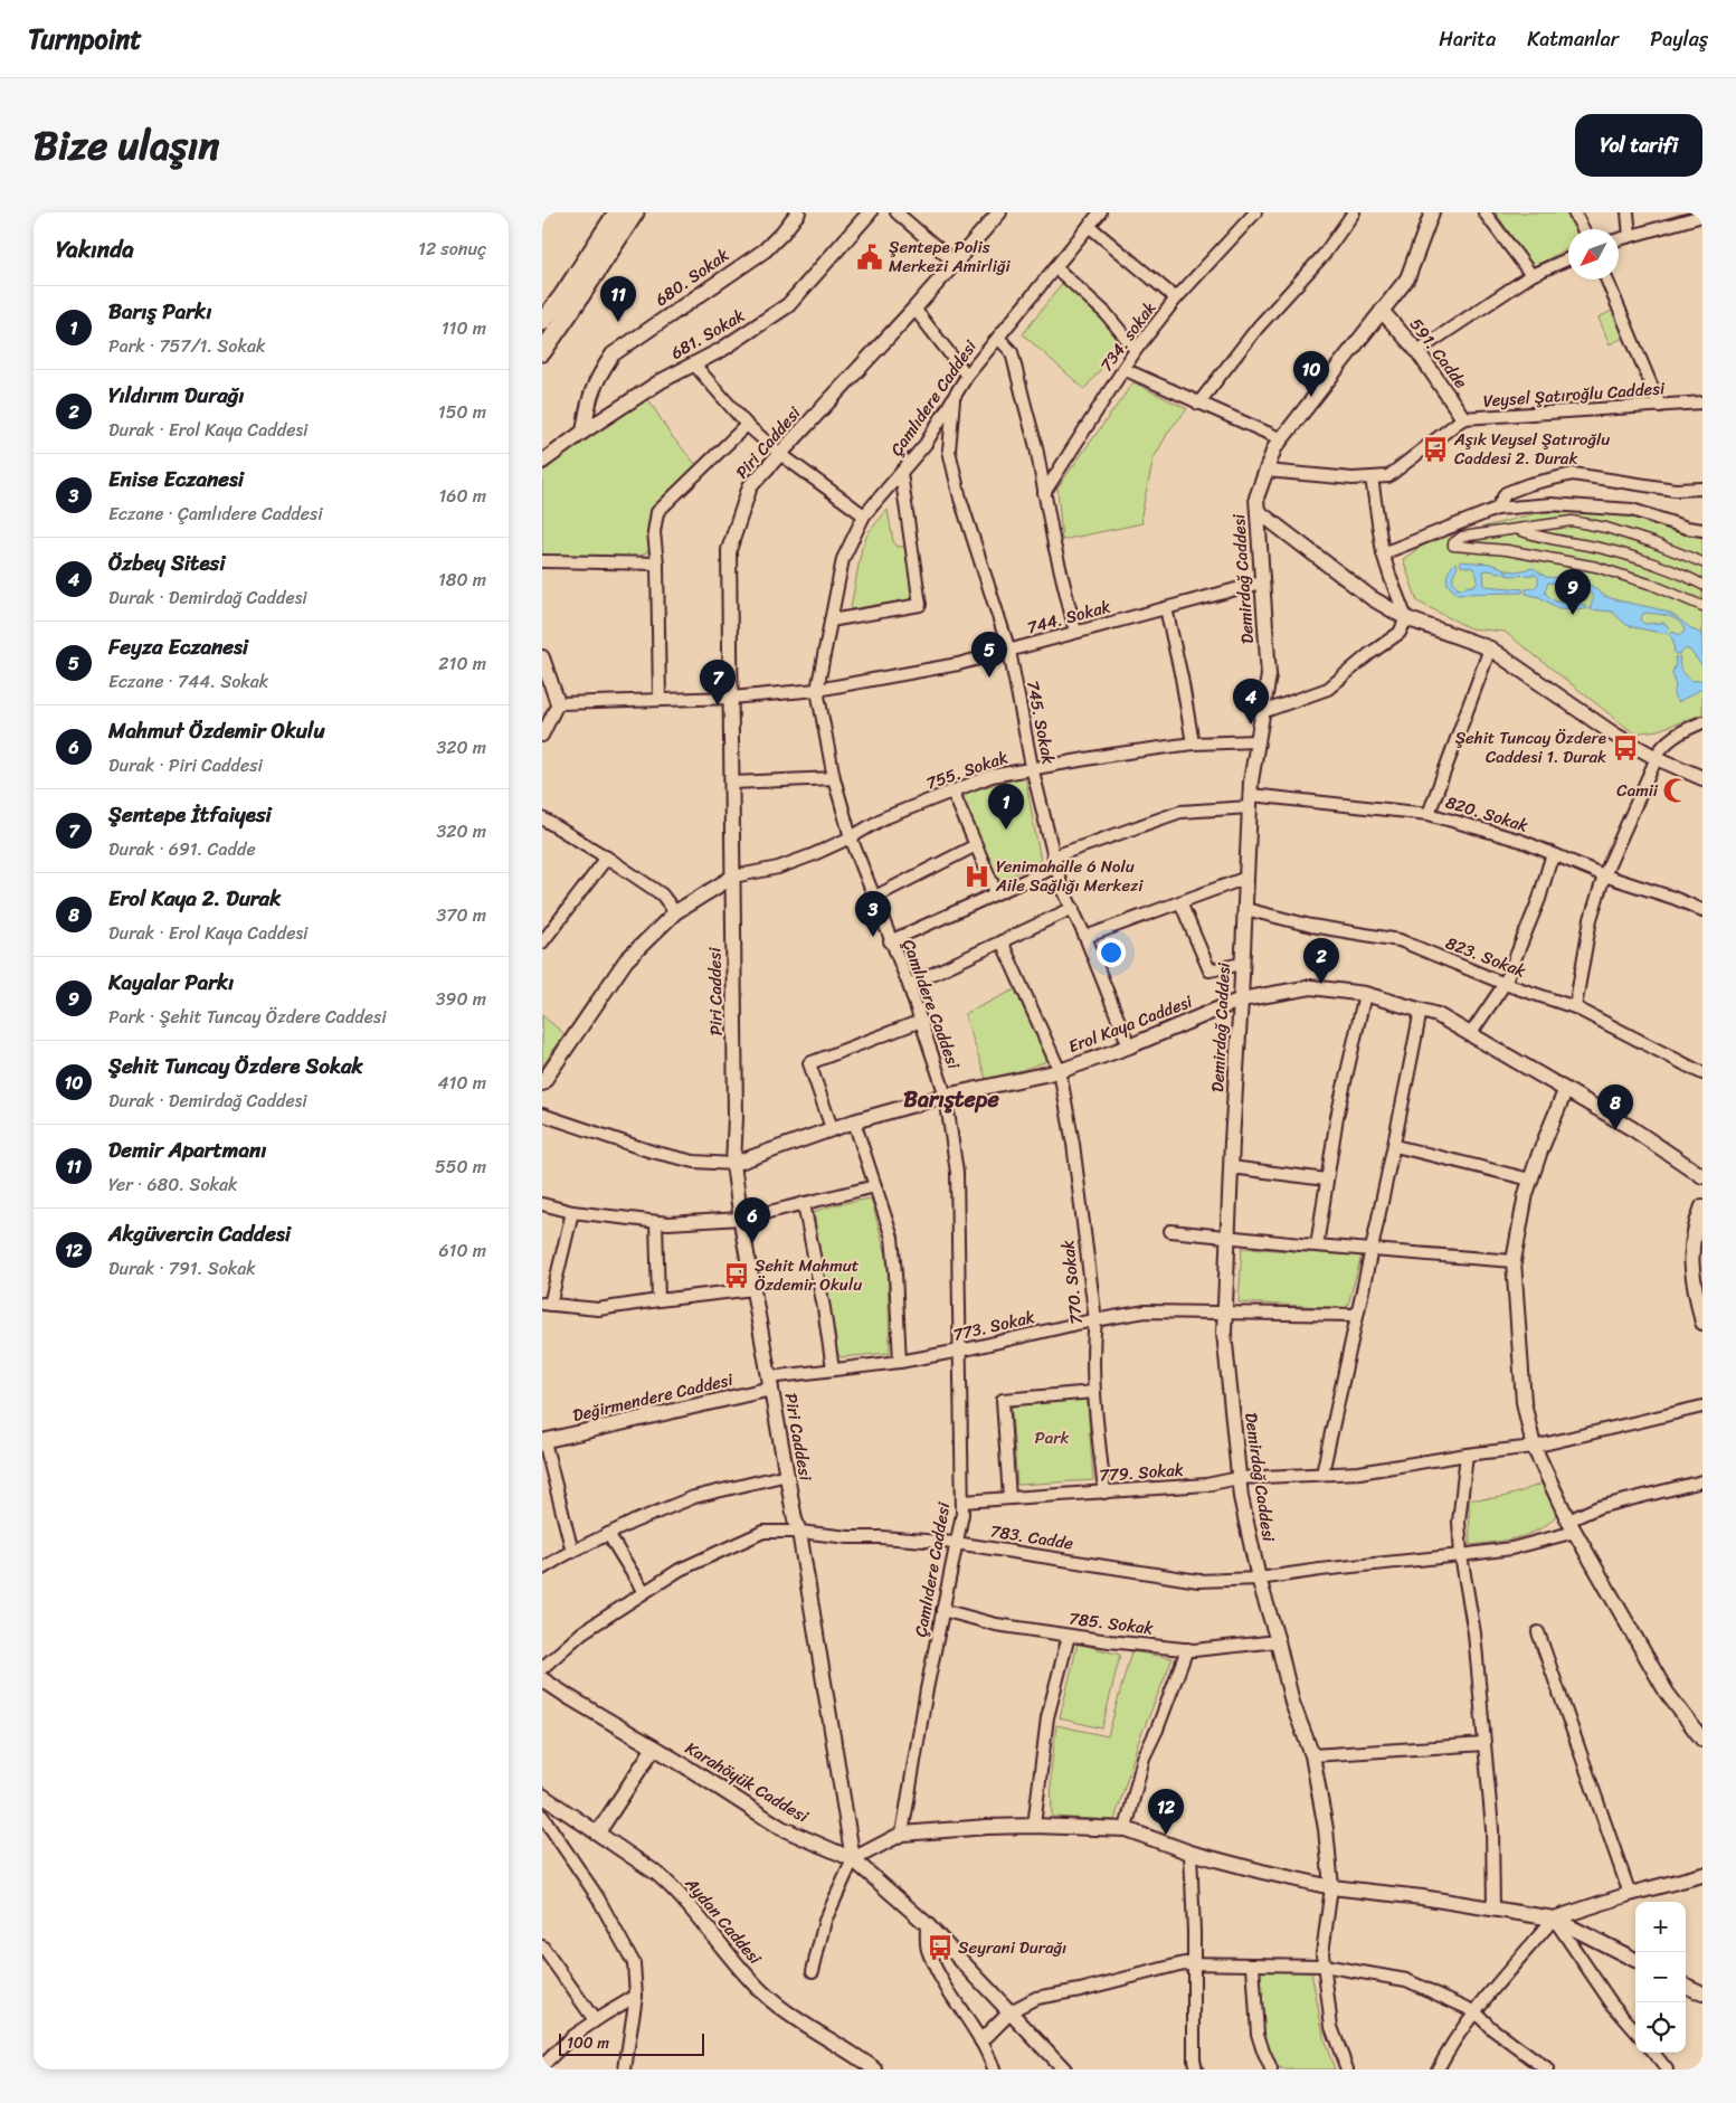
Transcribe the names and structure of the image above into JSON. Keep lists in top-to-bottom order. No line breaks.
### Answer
{"streets":{"street":["680. Sokak","681. Sokak","734. sokak","591. Cadde","Veysel Şatıroğlu Caddesi","Çamlıdere Caddesi","Piri Caddesi","Demirdağ Caddesi","744. Sokak","745. Sokak","755. Sokak","820. Sokak","823. Sokak","Erol Kaya Caddesi","770. Sokak","773. Sokak","Değirmendere Caddesi","779. Sokak","783. Cadde","785. Sokak","Karahöyük Caddesi","Aydan Caddesi"]},"crossings":[["680. Sokak","681. Sokak"],["591. Cadde","Veysel Şatıroğlu Caddesi"],["591. Cadde","Demirdağ Caddesi"],["Veysel Şatıroğlu Caddesi","Demirdağ Caddesi"],["Çamlıdere Caddesi","744. Sokak"],["Çamlıdere Caddesi","745. Sokak"],["Çamlıdere Caddesi","755. Sokak"],["Çamlıdere Caddesi","820. Sokak"],["Çamlıdere Caddesi","Erol Kaya Caddesi"],["Çamlıdere Caddesi","773. Sokak"],["Çamlıdere Caddesi","779. Sokak"],["Çamlıdere Caddesi","783. Cadde"],["Çamlıdere Caddesi","785. Sokak"],["Piri Caddesi","744. Sokak"],["Piri Caddesi","755. Sokak"],["Piri Caddesi","Erol Kaya Caddesi"],["Piri Caddesi","773. Sokak"],["Piri Caddesi","Değirmendere Caddesi"],["Piri Caddesi","783. Cadde"],["Piri Caddesi","Karahöyük Caddesi"],["Demirdağ Caddesi","744. Sokak"],["Demirdağ Caddesi","755. Sokak"],["Demirdağ Caddesi","820. Sokak"],["Demirdağ Caddesi","823. Sokak"],["Demirdağ Caddesi","Erol Kaya Caddesi"],["Demirdağ Caddesi","773. Sokak"],["Demirdağ Caddesi","779. Sokak"],["Demirdağ Caddesi","783. Cadde"],["Demirdağ Caddesi","785. Sokak"],["744. Sokak","745. Sokak"],["745. Sokak","755. Sokak"],["745. Sokak","820. Sokak"],["745. Sokak","Erol Kaya Caddesi"],["Erol Kaya Caddesi","770. Sokak"],["770. Sokak","773. Sokak"],["770. Sokak","779. Sokak"],["773. Sokak","Değirmendere Caddesi"]],"districts":["Barıştepe"],"parks":["Park"],"places":{"public building":["Şentepe Polis Merkezi Amirliği"],"bus stop":["Aşık Veysel Şatıroğlu Caddesi 2. Durak","Şehit Tuncay Özdere Caddesi 1. Durak","Şehit Mahmut Özdemir Okulu","Seyrani Durağı"],"mosque":["Camii"],"hospital":["Yenimahalle 6 Nolu Aile Sağlığı Merkezi"]},"scale_bar":"100 m","north":"bottom left","page":{"header":"Turnpoint","nav":["Harita","Katmanlar","Paylaş"],"title":"Bize ulaşın","buttons":"Yol tarifi","heading":["Yakında","12 sonuç"],"pins":["11","10","9","5","7","4","1","3","2","8","6","12"],"list":[{"mark":"1","name":"Barış Parkı","note":"Park · 757/1. Sokak","value":"110 m"},{"mark":"2","name":"Yıldırım Durağı","note":"Durak · Erol Kaya Caddesi","value":"150 m"},{"mark":"3","name":"Enise Eczanesi","note":"Eczane · Çamlıdere Caddesi","value":"160 m"},{"mark":"4","name":"Özbey Sitesi","note":"Durak · Demirdağ Caddesi","value":"180 m"},{"mark":"5","name":"Feyza Eczanesi","note":"Eczane · 744. Sokak","value":"210 m"},{"mark":"6","name":"Mahmut Özdemir Okulu","note":"Durak · Piri Caddesi","value":"320 m"},{"mark":"7","name":"Şentepe İtfaiyesi","note":"Durak · 691. Cadde","value":"320 m"},{"mark":"8","name":"Erol Kaya 2. Durak","note":"Durak · Erol Kaya Caddesi","value":"370 m"},{"mark":"9","name":"Kayalar Parkı","note":"Park · Şehit Tuncay Özdere Caddesi","value":"390 m"},{"mark":"10","name":"Şehit Tuncay Özdere Sokak","note":"Durak · Demirdağ Caddesi","value":"410 m"},{"mark":"11","name":"Demir Apartmanı","note":"Yer · 680. Sokak","value":"550 m"},{"mark":"12","name":"Akgüvercin Caddesi","note":"Durak · 791. Sokak","value":"610 m"}],"map_buttons":["+","−"],"scale":"100 m"}}
